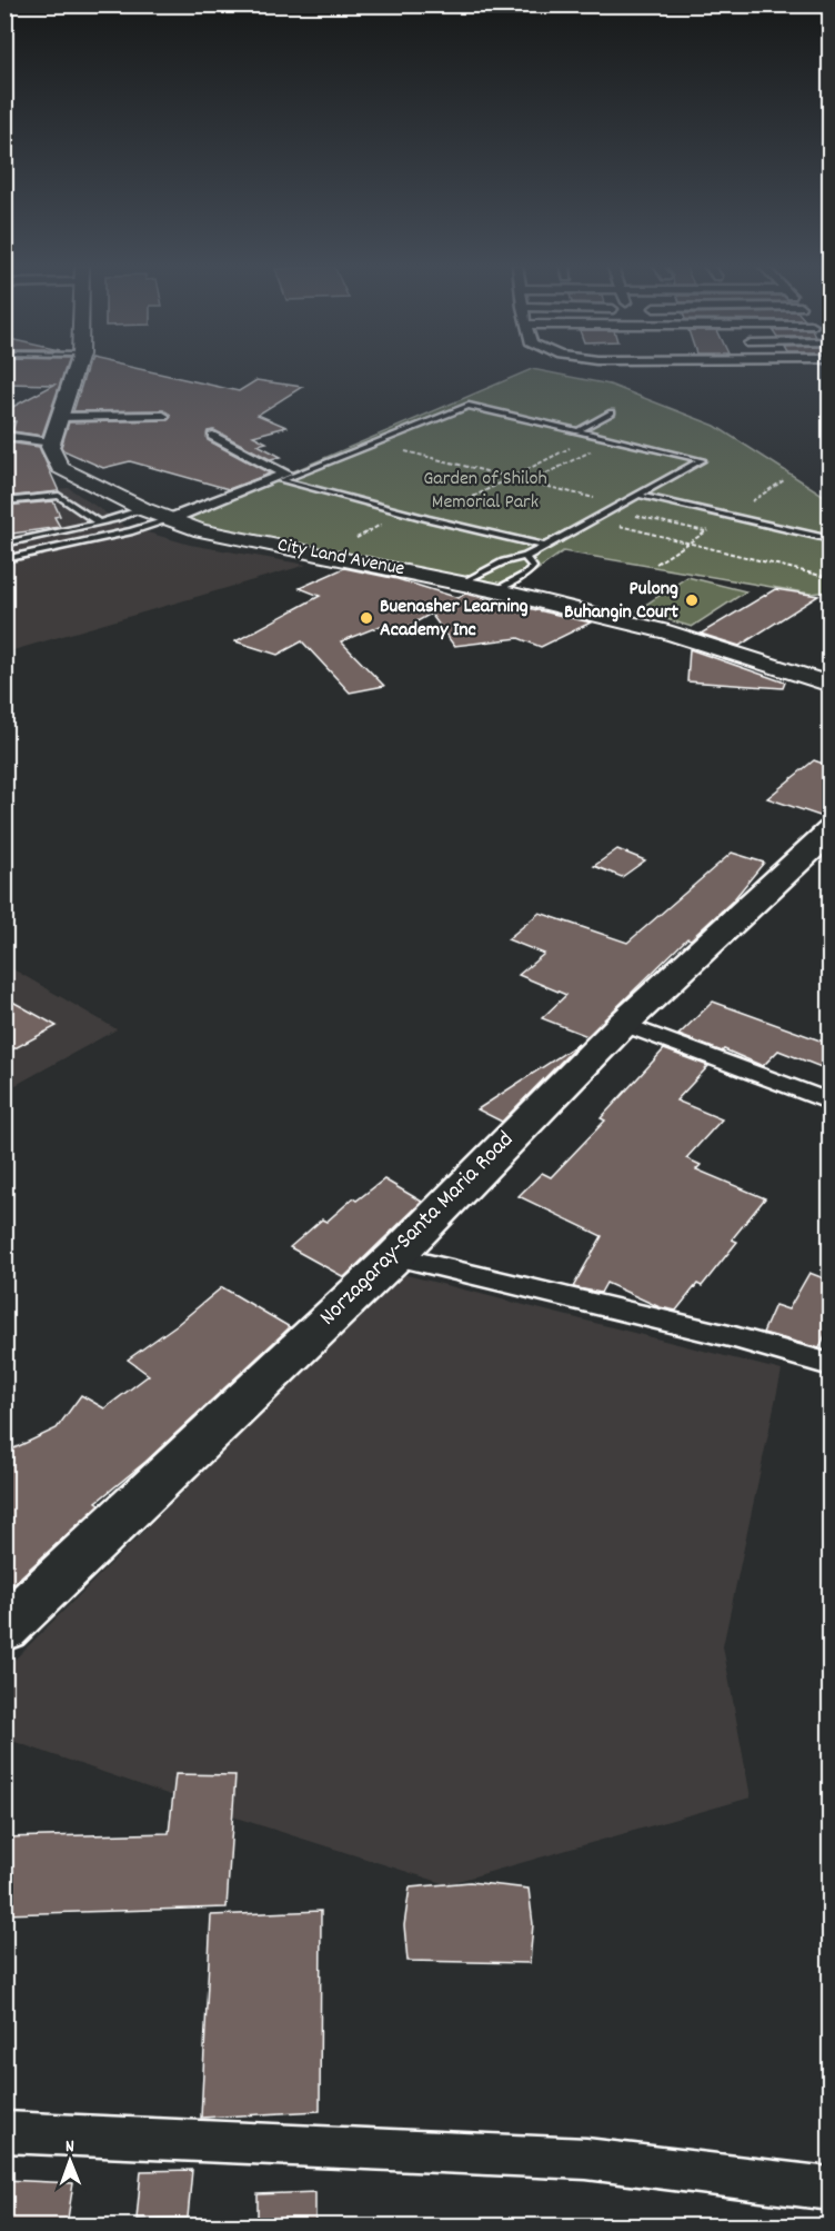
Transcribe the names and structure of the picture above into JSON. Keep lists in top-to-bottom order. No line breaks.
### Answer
{"streets":{"main road":["Norzagaray-Santa Maria Road"],"street":["City Land Avenue"]},"parks":["Garden of Shiloh Memorial Park"],"places":["Pulong Buhangin Court","Buenasher Learning Academy Inc"],"north":"top"}
